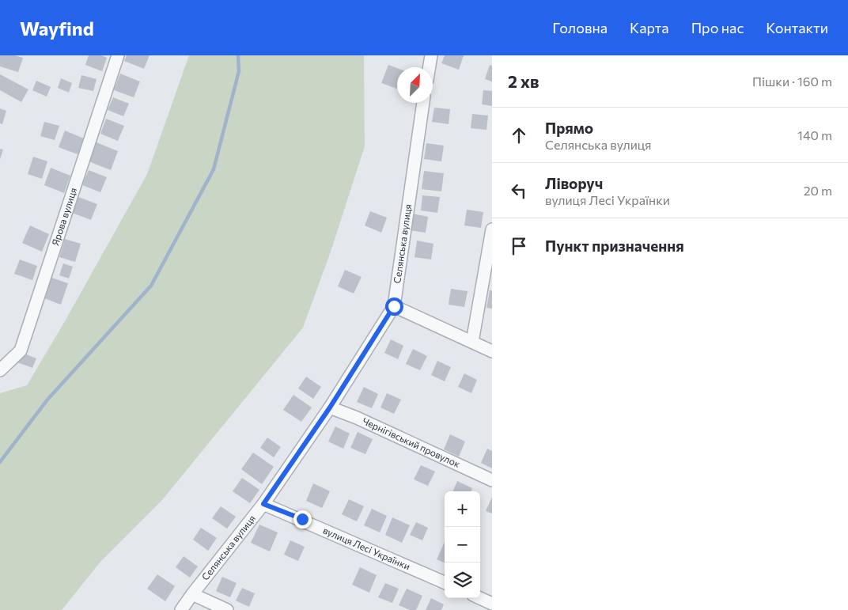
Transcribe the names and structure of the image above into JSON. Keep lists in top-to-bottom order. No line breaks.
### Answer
{"streets":{"street":["Ярова вулиця","Селянська вулиця","Чернігівський провулок","вулиця Лесі Українки"]},"crossings":[["Селянська вулиця","Чернігівський провулок"],["Селянська вулиця","вулиця Лесі Українки"]],"north":"top right","page":{"header":"Wayfind","nav":["Головна","Карта","Про нас","Контакти"],"heading":["2 хв","Пішки · 160 m"],"list":[["Прямо","Селянська вулиця","140 m"],["Ліворуч","вулиця Лесі Українки","20 m"],"Пункт призначення"],"map_buttons":["+","−"]}}
